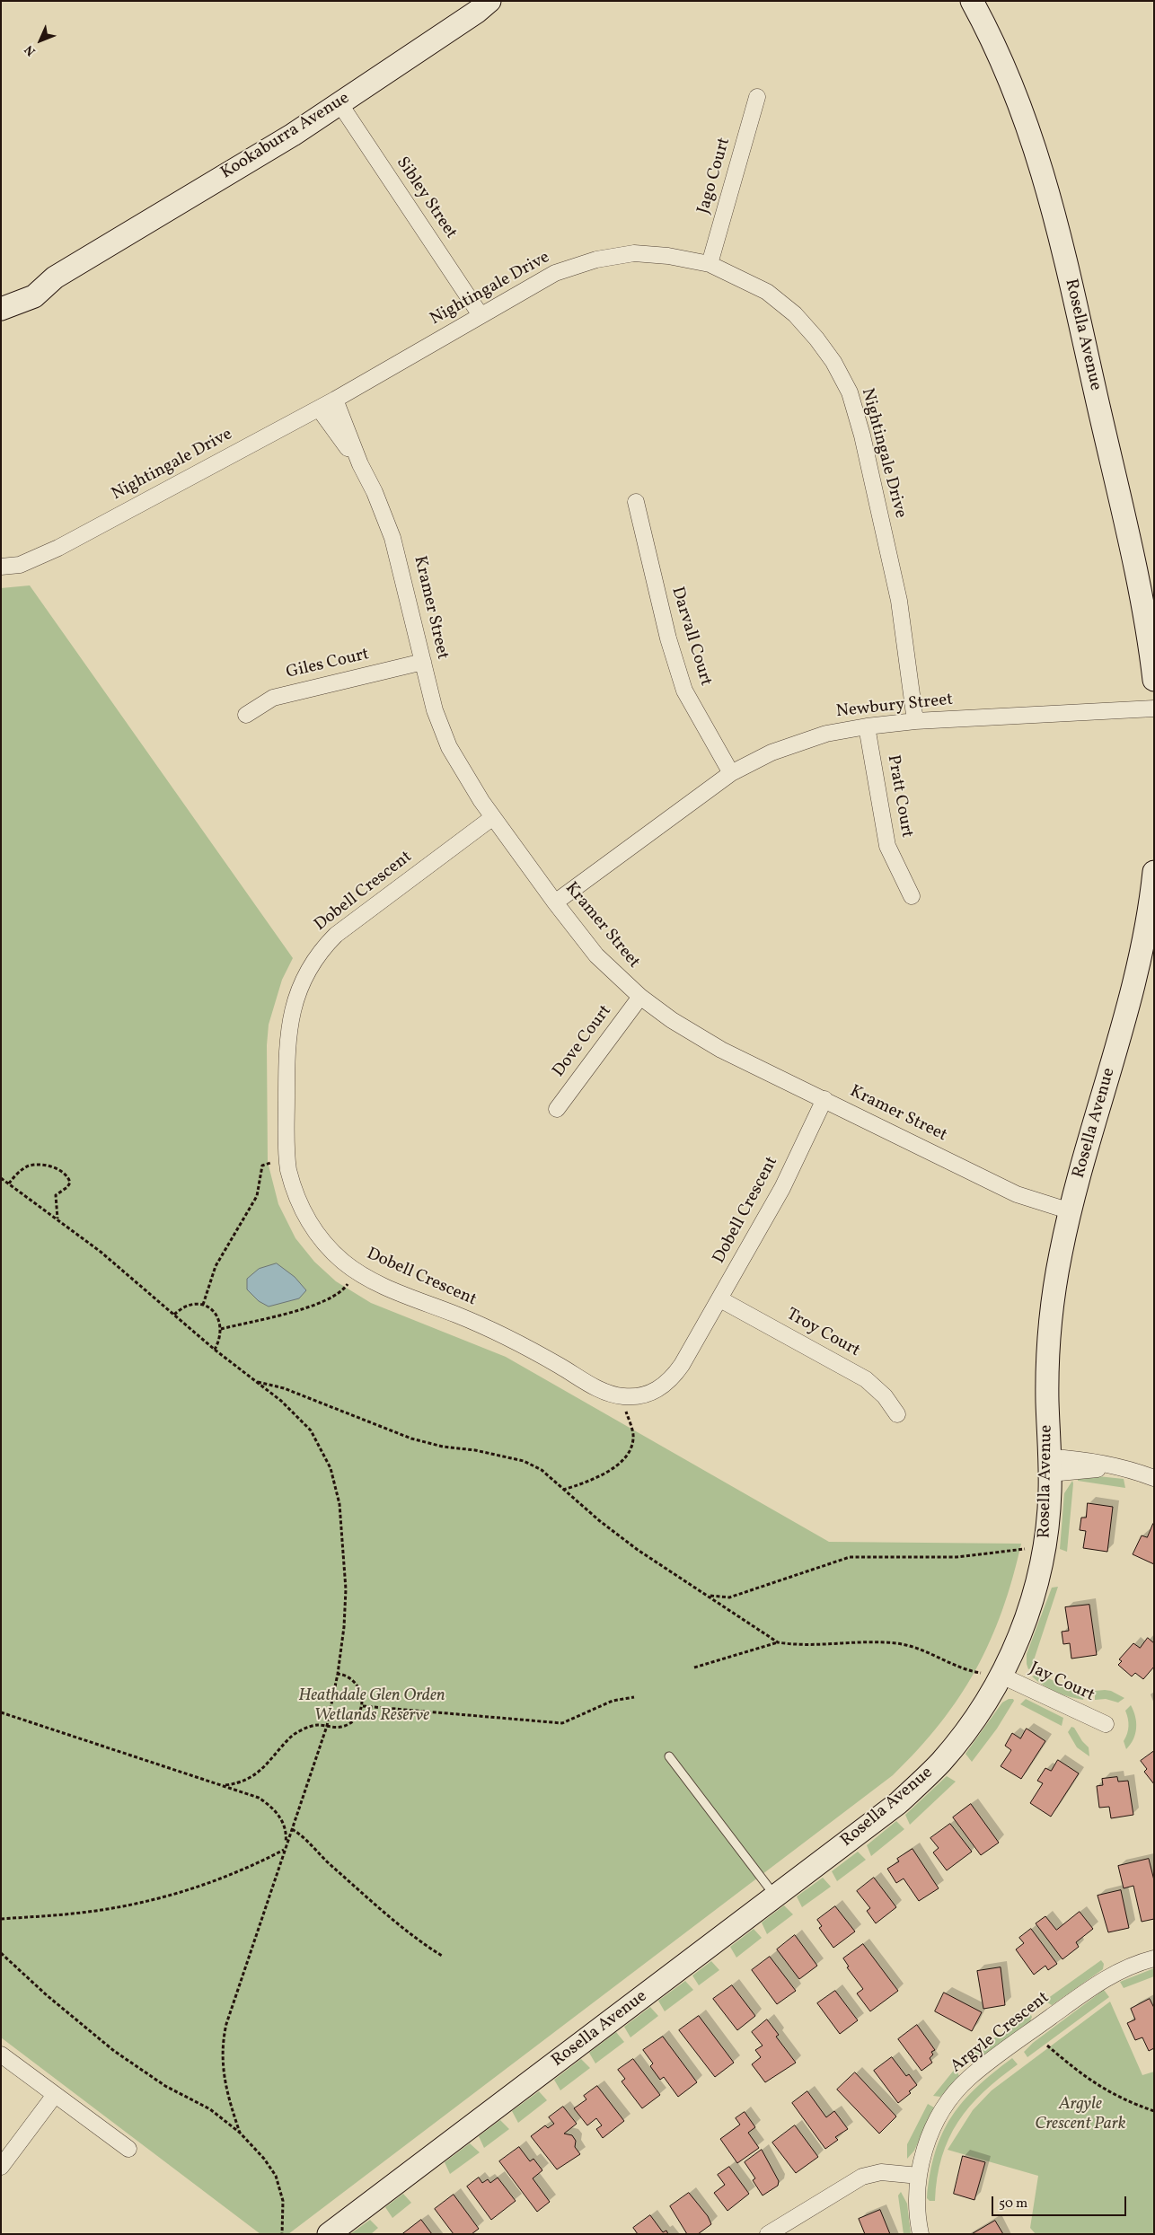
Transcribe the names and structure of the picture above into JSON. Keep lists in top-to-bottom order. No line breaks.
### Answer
{"streets":{"street":["Kookaburra Avenue","Jago Court","Sibley Street","Nightingale Drive","Rosella Avenue","Kramer Street","Darvall Court","Giles Court","Newbury Street","Pratt Court","Dobell Crescent","Dove Court","Troy Court","Jay Court","Argyle Crescent"]},"crossings":[["Kookaburra Avenue","Sibley Street"],["Jago Court","Nightingale Drive"],["Sibley Street","Nightingale Drive"],["Nightingale Drive","Kramer Street"],["Nightingale Drive","Newbury Street"],["Rosella Avenue","Kramer Street"],["Rosella Avenue","Jay Court"],["Kramer Street","Giles Court"],["Kramer Street","Newbury Street"],["Kramer Street","Dobell Crescent"],["Kramer Street","Dove Court"],["Darvall Court","Newbury Street"],["Newbury Street","Pratt Court"],["Dobell Crescent","Troy Court"]],"parks":["Heathdale Glen Orden Wetlands Reserve","Argyle Crescent Park"],"scale_bar":"50 m","north":"bottom left"}
